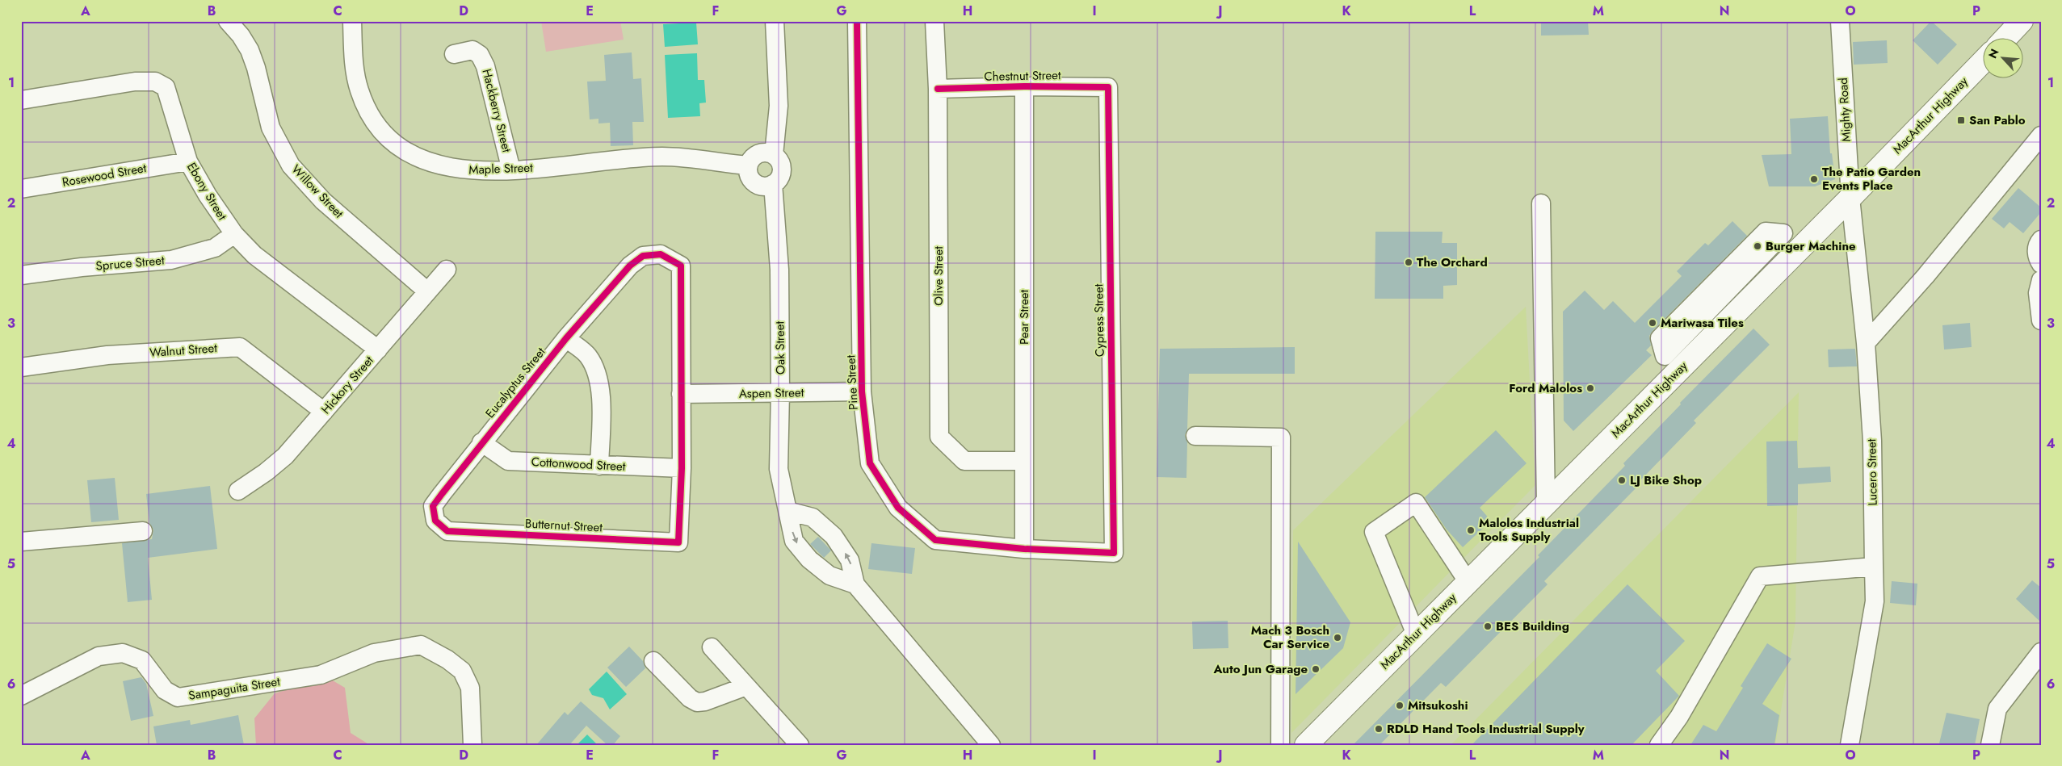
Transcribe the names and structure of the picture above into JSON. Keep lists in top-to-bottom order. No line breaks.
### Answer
{"streets":{"highway":["MacArthur Highway"],"street":["Chestnut Street","Mighty Road","Hackberry Street","Maple Street","Rosewood Street","Ebony Street","Willow Street","Spruce Street","Olive Street","Pear Street","Cypress Street","Oak Street","Walnut Street","Eucalyptus Street","Pine Street","Hickory Street","Aspen Street","Cottonwood Street","Lucero Street","Butternut Street","Sampaguita Street"]},"crossings":[["Chestnut Street","Olive Street"],["Chestnut Street","Pear Street"],["Chestnut Street","Cypress Street"],["Mighty Road","MacArthur Highway"],["Mighty Road","Lucero Street"],["Hackberry Street","Maple Street"],["MacArthur Highway","Lucero Street"],["Maple Street","Oak Street"],["Rosewood Street","Ebony Street"],["Ebony Street","Spruce Street"],["Ebony Street","Hickory Street"],["Willow Street","Hickory Street"],["Olive Street","Pear Street"],["Pear Street","Pine Street"],["Cypress Street","Pine Street"],["Oak Street","Aspen Street"],["Walnut Street","Hickory Street"],["Eucalyptus Street","Aspen Street"],["Eucalyptus Street","Cottonwood Street"],["Eucalyptus Street","Butternut Street"],["Pine Street","Aspen Street"],["Cottonwood Street","Butternut Street"]],"places":{"transit":["San Pablo"],"other":["The Patio Garden Events Place","Burger Machine","The Orchard","Mariwasa Tiles","Ford Malolos","LJ Bike Shop","Malolos Industrial Tools Supply","BES Building","Mach 3 Bosch Car Service","Auto Jun Garage","Mitsukoshi","RDLD Hand Tools Industrial Supply"]},"north":"top left","grid":{"columns":["A","B","C","D","E","F","G","H","I","J","K","L","M","N","O","P"],"rows":["1","2","3","4","5","6"]}}
